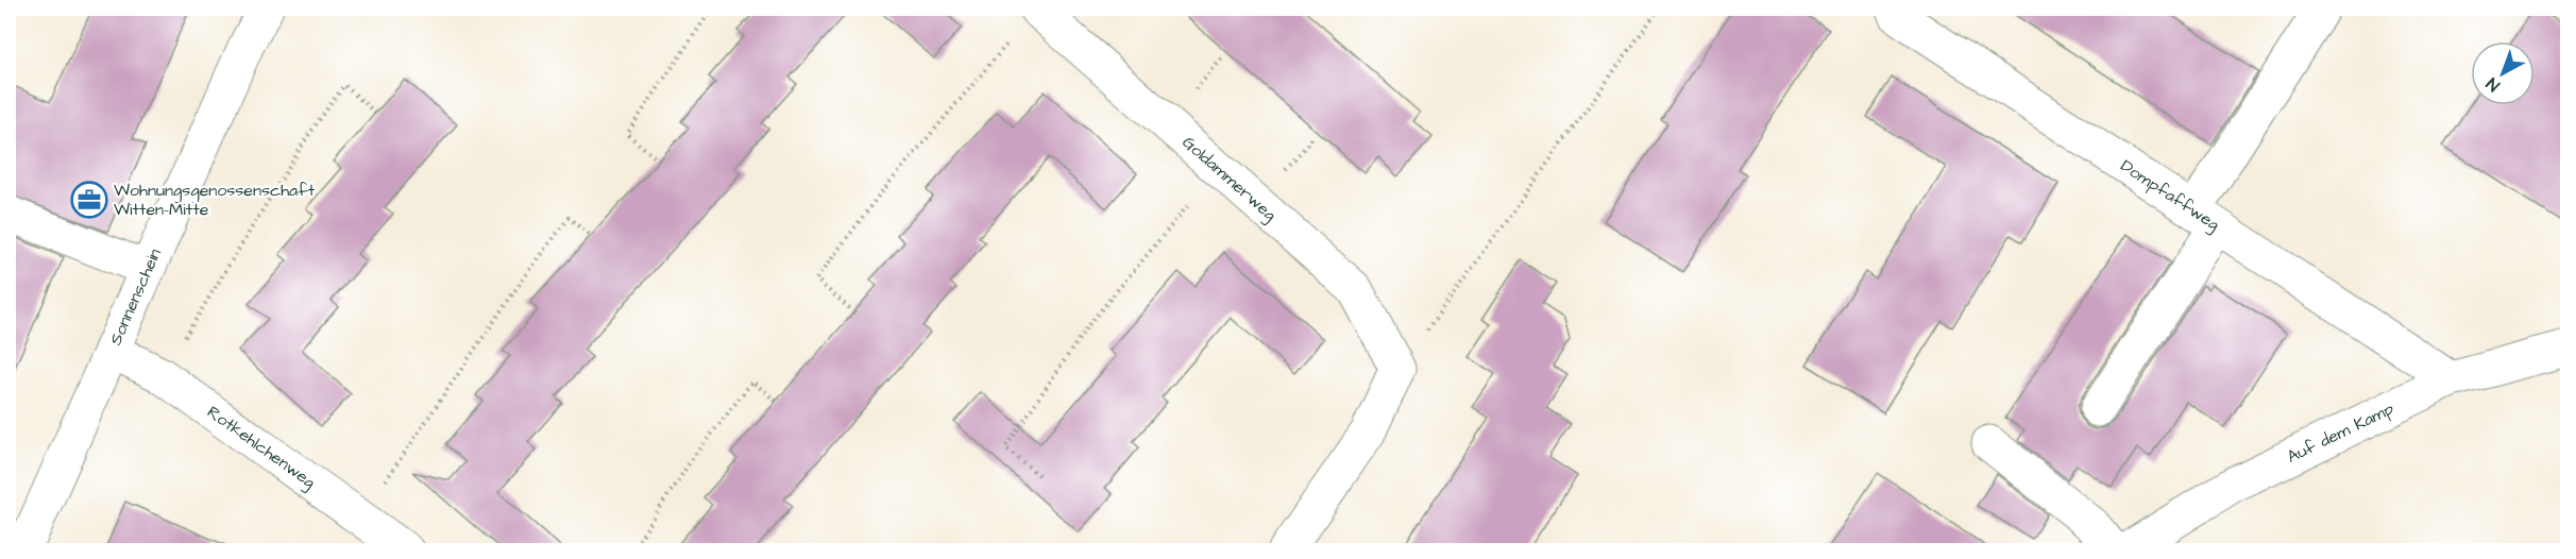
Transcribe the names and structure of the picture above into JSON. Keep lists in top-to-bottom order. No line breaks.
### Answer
{"streets":{"street":["Goldammerweg","Dompfaffweg","Sonnenschein","Auf dem Kamp","Rotkehlchenweg"]},"crossings":[["Dompfaffweg","Auf dem Kamp"],["Sonnenschein","Rotkehlchenweg"]],"places":{"office":["Wohnungsgenossenschaft Witten-Mitte"]},"north":"bottom left"}
